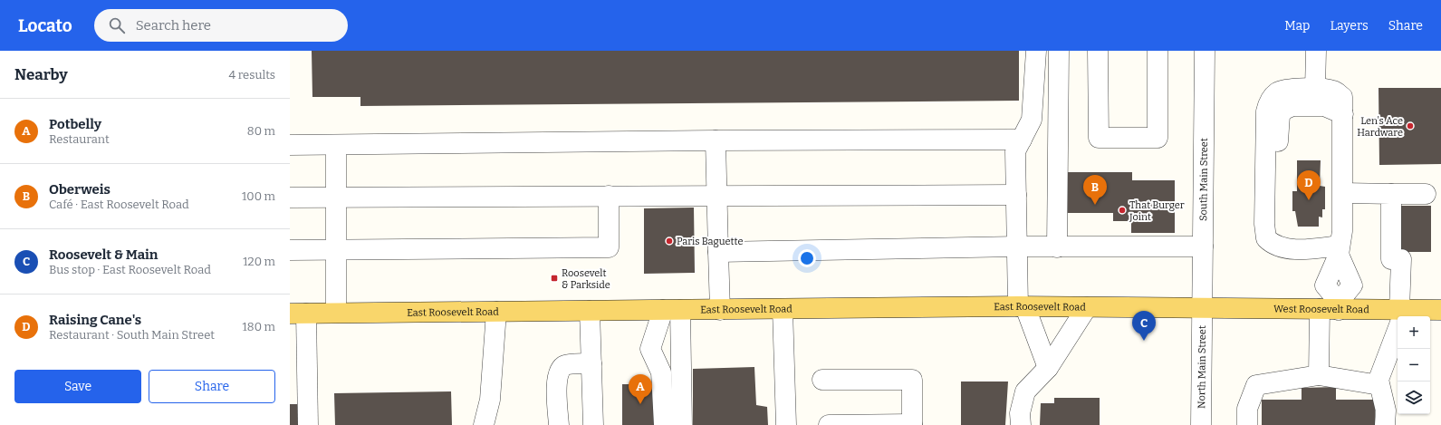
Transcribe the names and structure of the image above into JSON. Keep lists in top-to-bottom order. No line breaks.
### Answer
{"streets":{"main road":["East Roosevelt Road","West Roosevelt Road"],"street":["South Main Street","North Main Street"]},"crossings":[["South Main Street","East Roosevelt Road"],["South Main Street","West Roosevelt Road"],["South Main Street","North Main Street"],["East Roosevelt Road","West Roosevelt Road"],["East Roosevelt Road","North Main Street"],["West Roosevelt Road","North Main Street"]],"places":{"other":["Len's Ace Hardware","That Burger Joint","Paris Baguette"],"transit":["Roosevelt & Parkside"]},"page":{"header":"Locato","search":"Search here","nav":["Map","Layers","Share"],"heading":["Nearby","4 results"],"list":[{"mark":"A","name":"Potbelly","note":"Restaurant","value":"80 m"},{"mark":"B","name":"Oberweis","note":"Café · East Roosevelt Road","value":"100 m"},{"mark":"C","name":"Roosevelt & Main","note":"Bus stop · East Roosevelt Road","value":"120 m"},{"mark":"D","name":"Raising Cane's","note":"Restaurant · South Main Street","value":"180 m"}],"pins":["D","B","C","A"],"map_buttons":["+","−"],"buttons":["Save","Share"]}}
